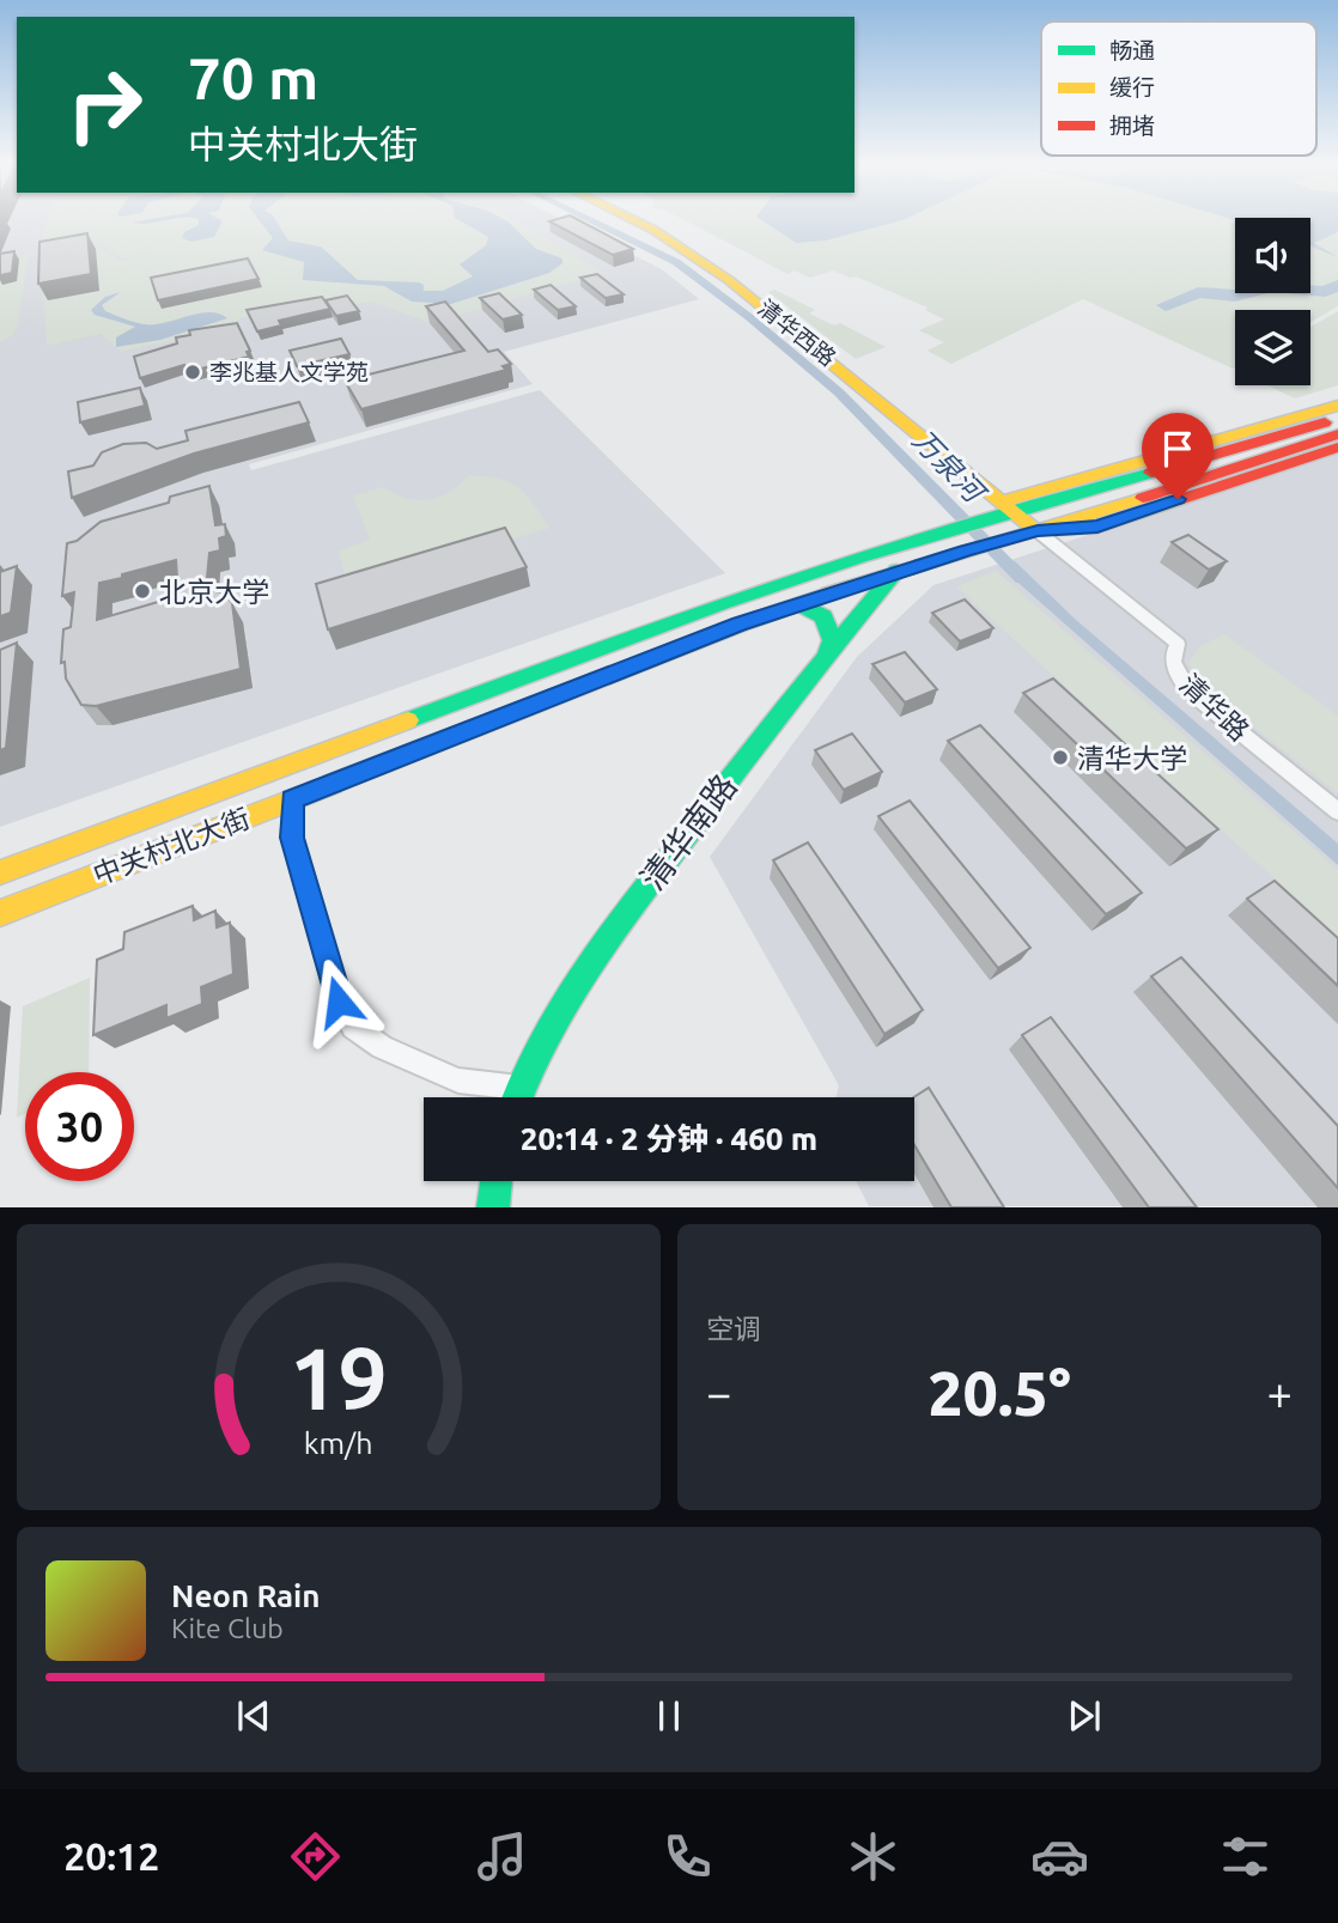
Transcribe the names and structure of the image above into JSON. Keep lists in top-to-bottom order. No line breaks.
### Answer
{"streets":{"main road":["清华西路","清华南路","中关村北大街"],"street":["清华路"]},"crossings":[["清华西路","清华路"],["清华西路","中关村北大街"],["清华路","中关村北大街"],["清华南路","中关村北大街"]],"water":["万泉河"],"places":["李兆基人文学苑","北京大学","清华大学"],"legend":["畅通","缓行","拥堵"],"page":{"turn":["70 m","中关村北大街"],"limit":"30","trip":"20:14 · 2 分钟 · 460 m","tile":"空调","heat":["−","20.5°","+"],"song":["Neon Rain","Kite Club"],"tabs":"20:12","gauge":["19","km/h"]}}
